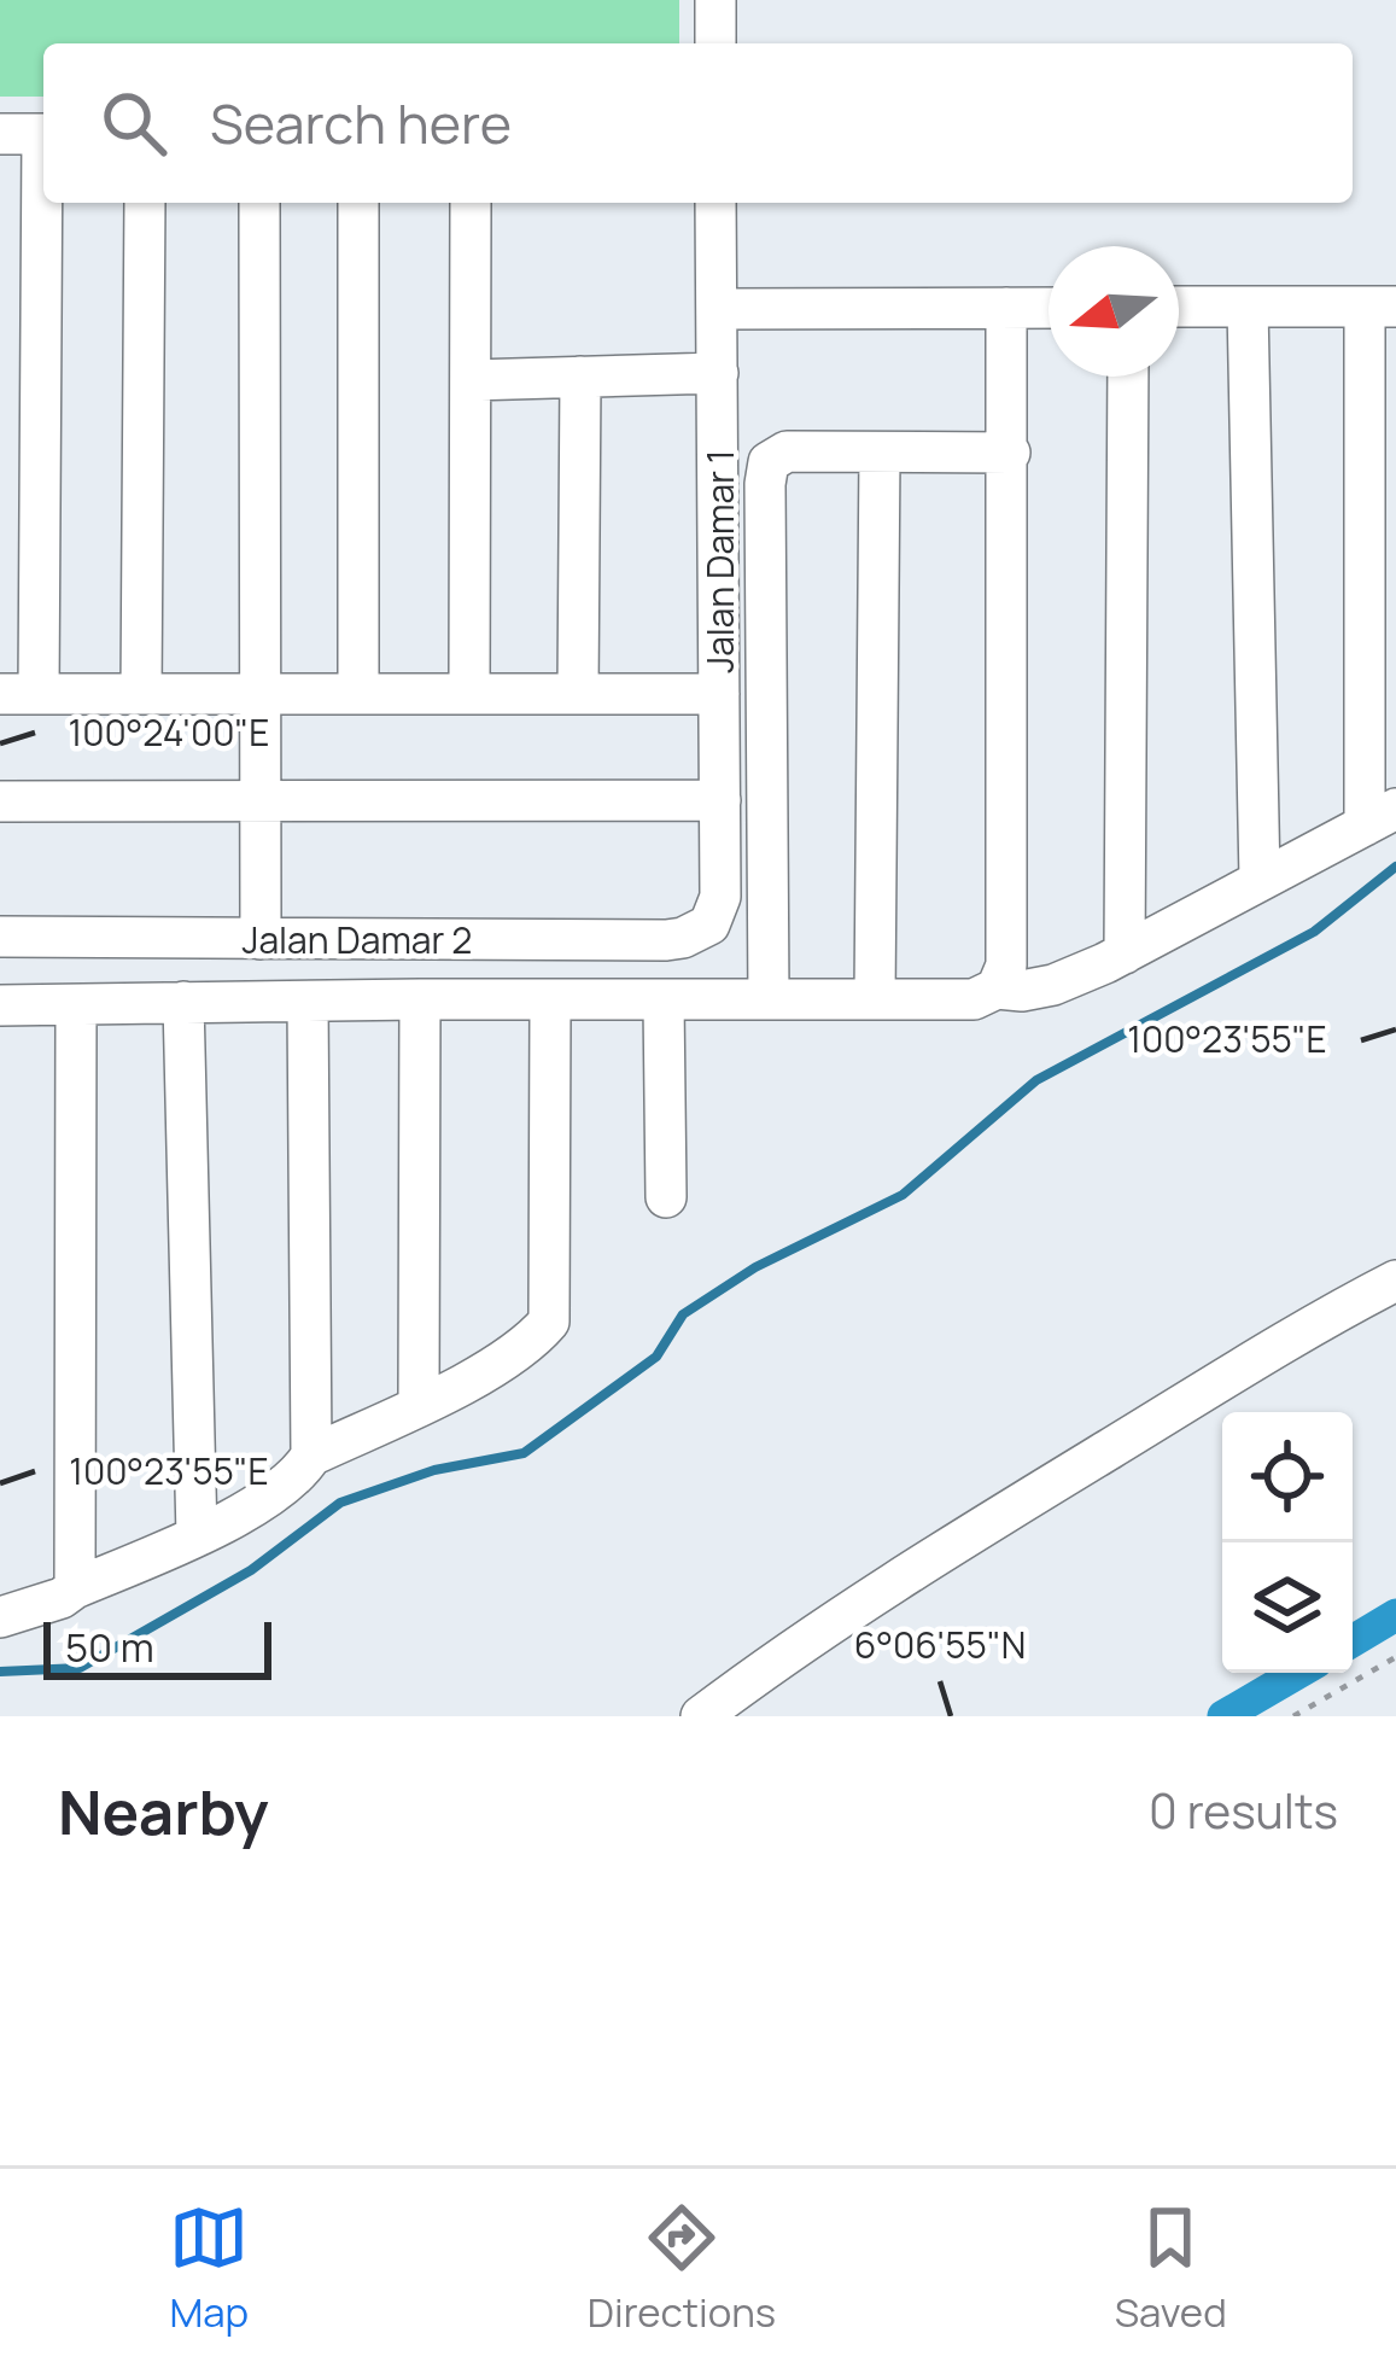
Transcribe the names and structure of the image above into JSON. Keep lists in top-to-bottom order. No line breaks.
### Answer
{"streets":{"street":["Jalan Damar 1","Jalan Damar 2"]},"crossings":[["Jalan Damar 1","Jalan Damar 2"]],"scale_bar":"50 m","north":"left","page":{"search":"Search here","scale":"50 m","heading":["Nearby","0 results"],"nav":["Map","Directions","Saved"]},"coordinates":["100°24'00\"E","100°23'55\"E","6°06'55\"N"]}
